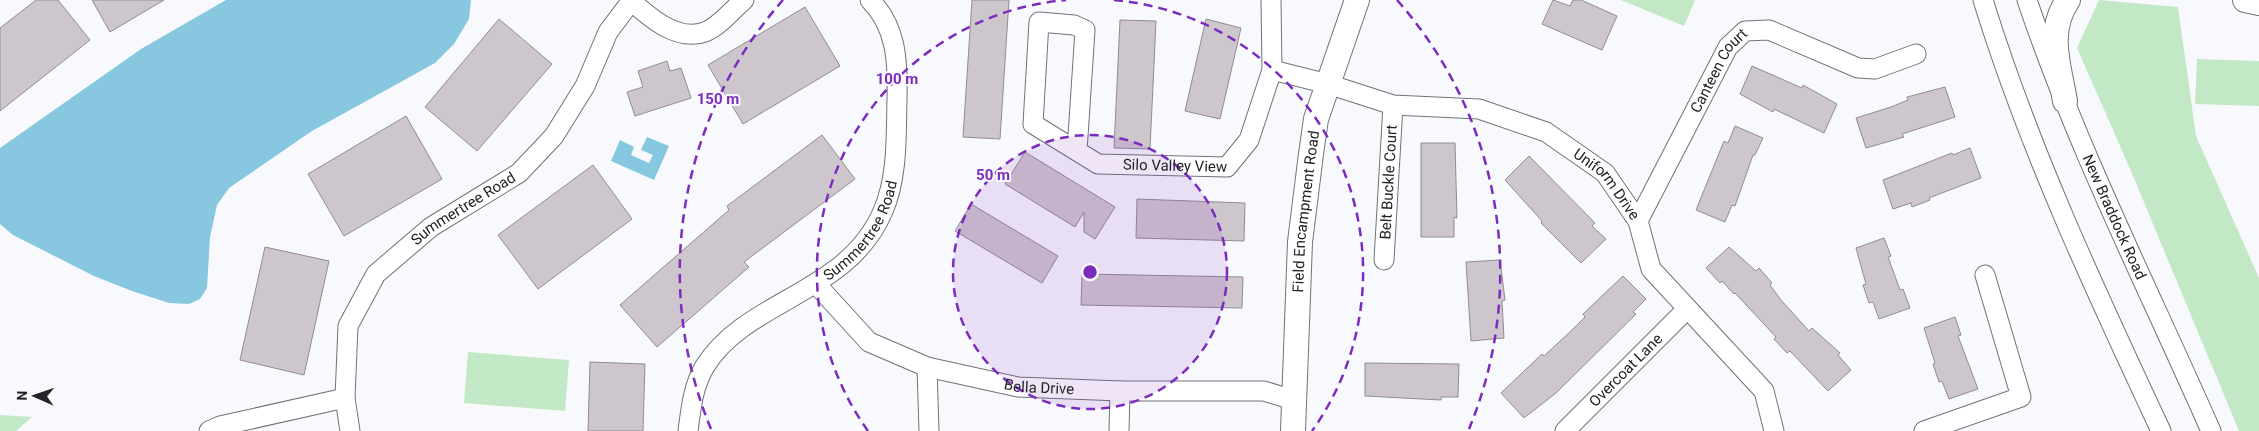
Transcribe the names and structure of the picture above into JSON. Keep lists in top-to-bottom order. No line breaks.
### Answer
{"streets":{"street":["Canteen Court","Silo Valley View","Belt Buckle Court","Uniform Drive","Summertree Road","Field Encampment Road","New Braddock Road","Overcoat Lane","Bella Drive"]},"crossings":[["Canteen Court","Uniform Drive"],["Belt Buckle Court","Uniform Drive"],["Uniform Drive","Field Encampment Road"],["Uniform Drive","Overcoat Lane"],["Summertree Road","Bella Drive"],["Field Encampment Road","Bella Drive"]],"north":"left","rings":["100 m","150 m","50 m"]}
